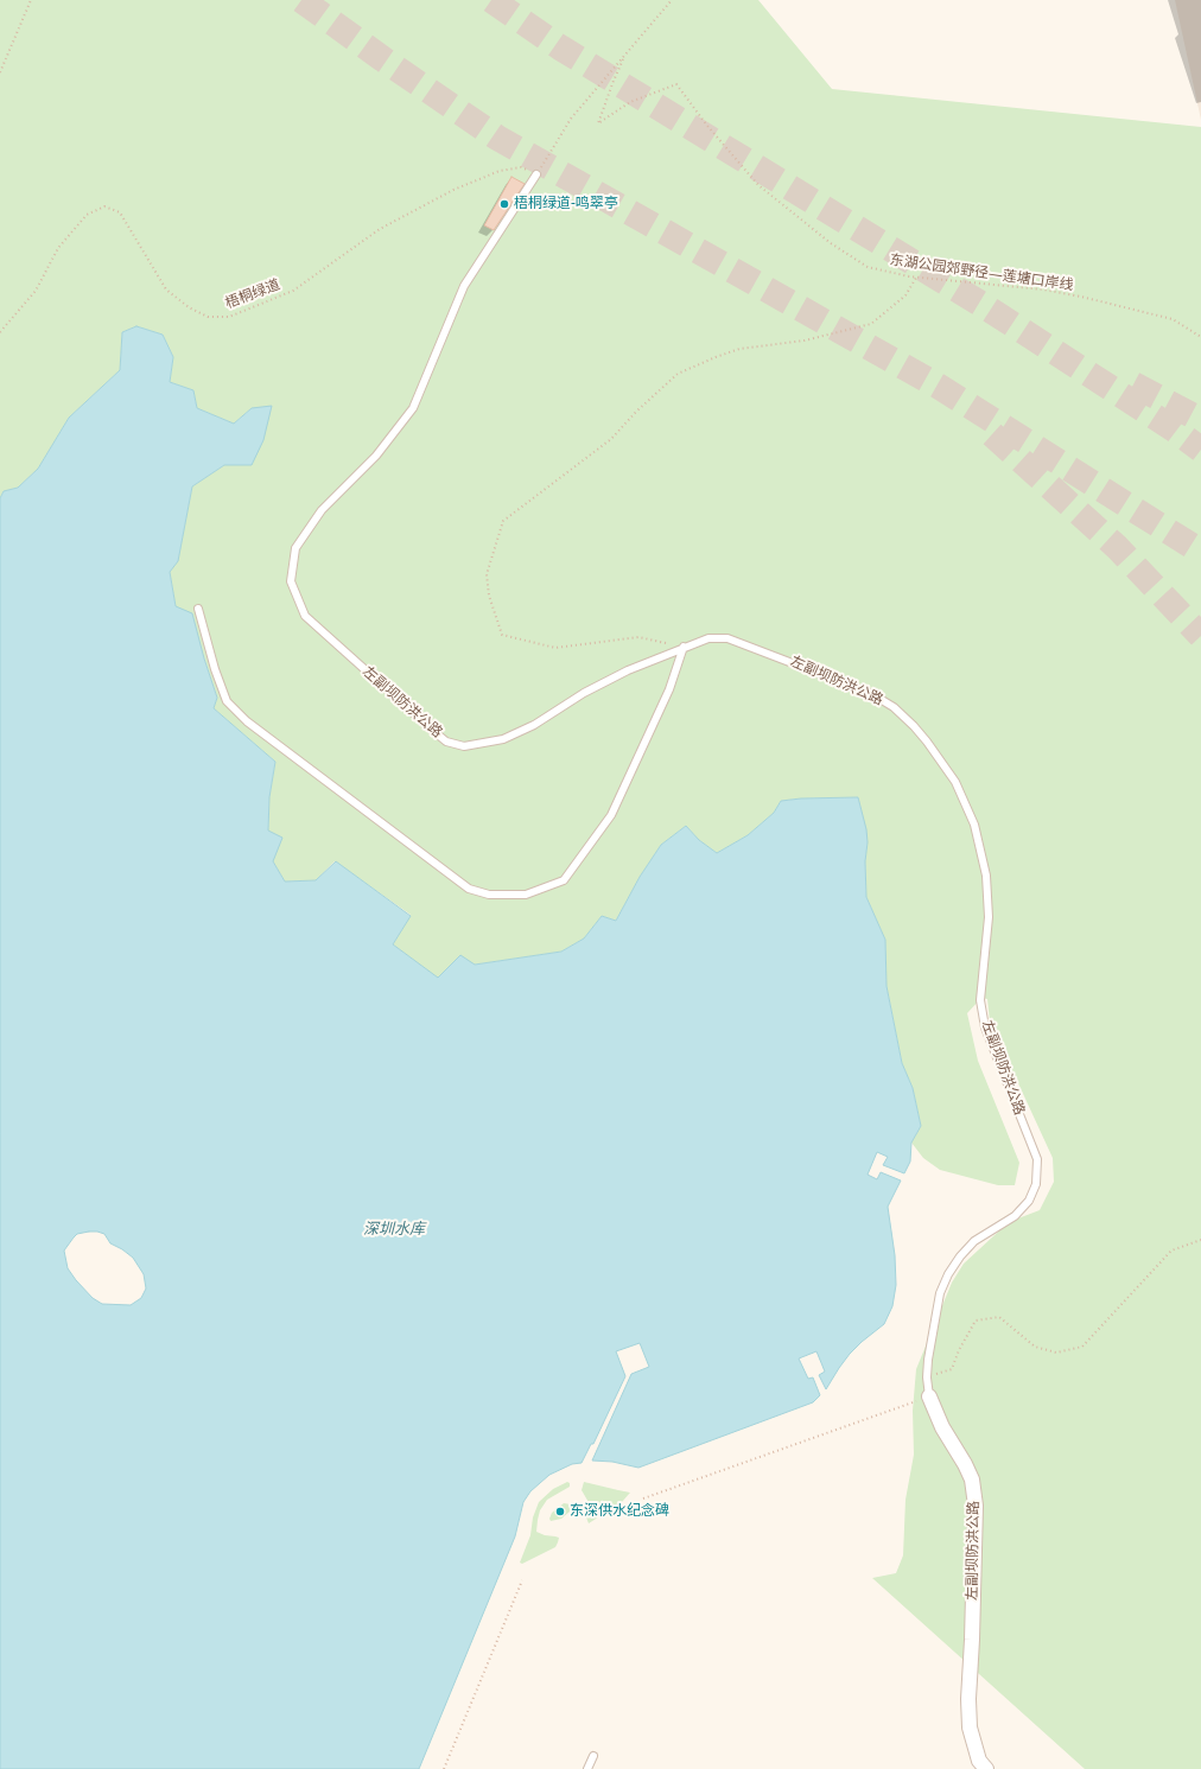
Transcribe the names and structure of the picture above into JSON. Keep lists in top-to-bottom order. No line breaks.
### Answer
{"streets":{"street":["左副坝防洪公路"],"path":["东湖公园郊野径—莲塘口岸线","梧桐绿道"]},"crossings":[["梧桐绿道","左副坝防洪公路"]],"water":["深圳水库"],"places":["梧桐绿道-鸣翠亭","东深供水纪念碑"]}
